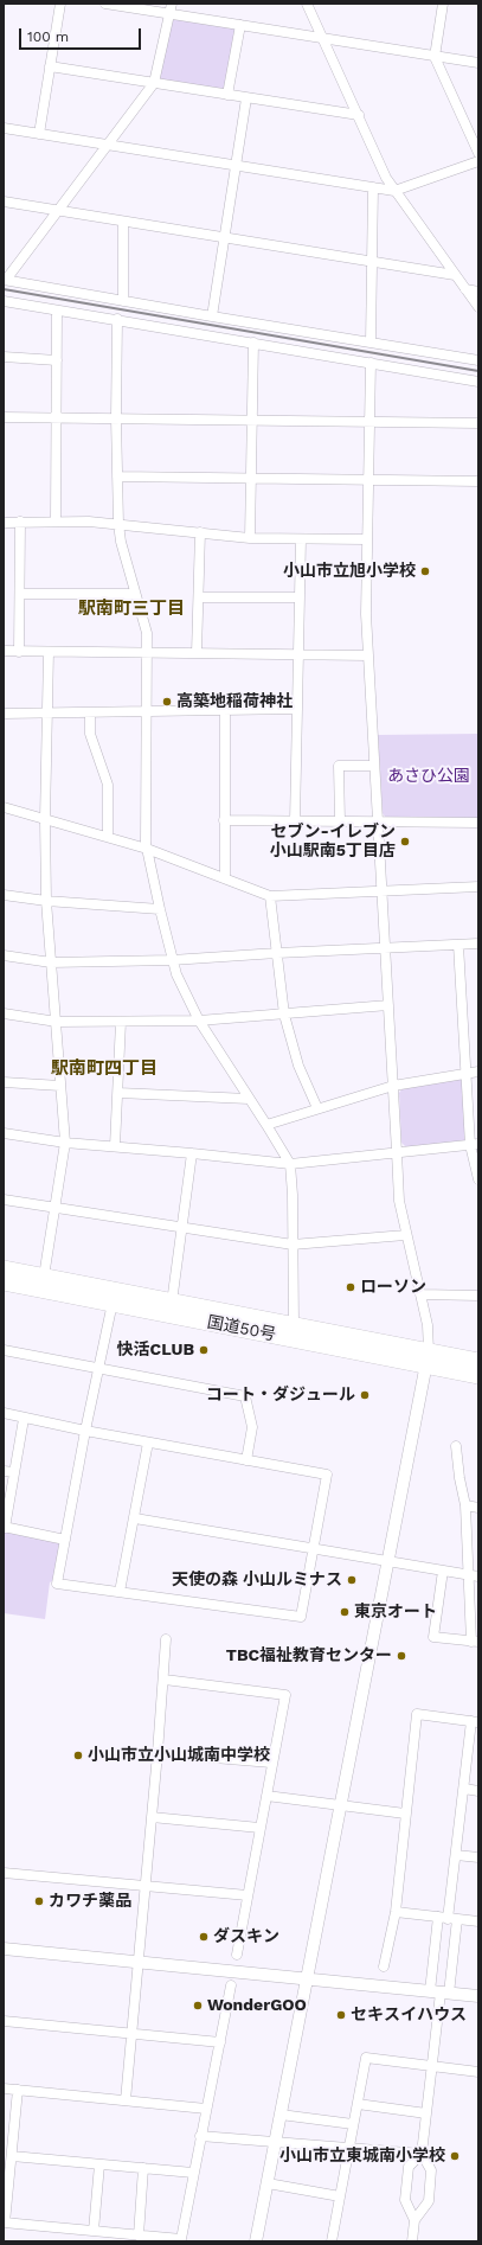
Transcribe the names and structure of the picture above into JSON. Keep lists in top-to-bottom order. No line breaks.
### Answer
{"streets":{"highway":["国道50号"]},"districts":["駅南町三丁目","駅南町四丁目"],"parks":["あさひ公園"],"places":["小山市立旭小学校","高築地稲荷神社","セブン-イレブン 小山駅南5丁目店","ローソン","快活CLUB","コート・ダジュール","天使の森 小山ルミナス","東京オート","TBC福祉教育センター","小山市立小山城南中学校","カワチ薬品","ダスキン","WonderGOO","セキスイハウス","小山市立東城南小学校"],"scale_bar":"100 m"}
